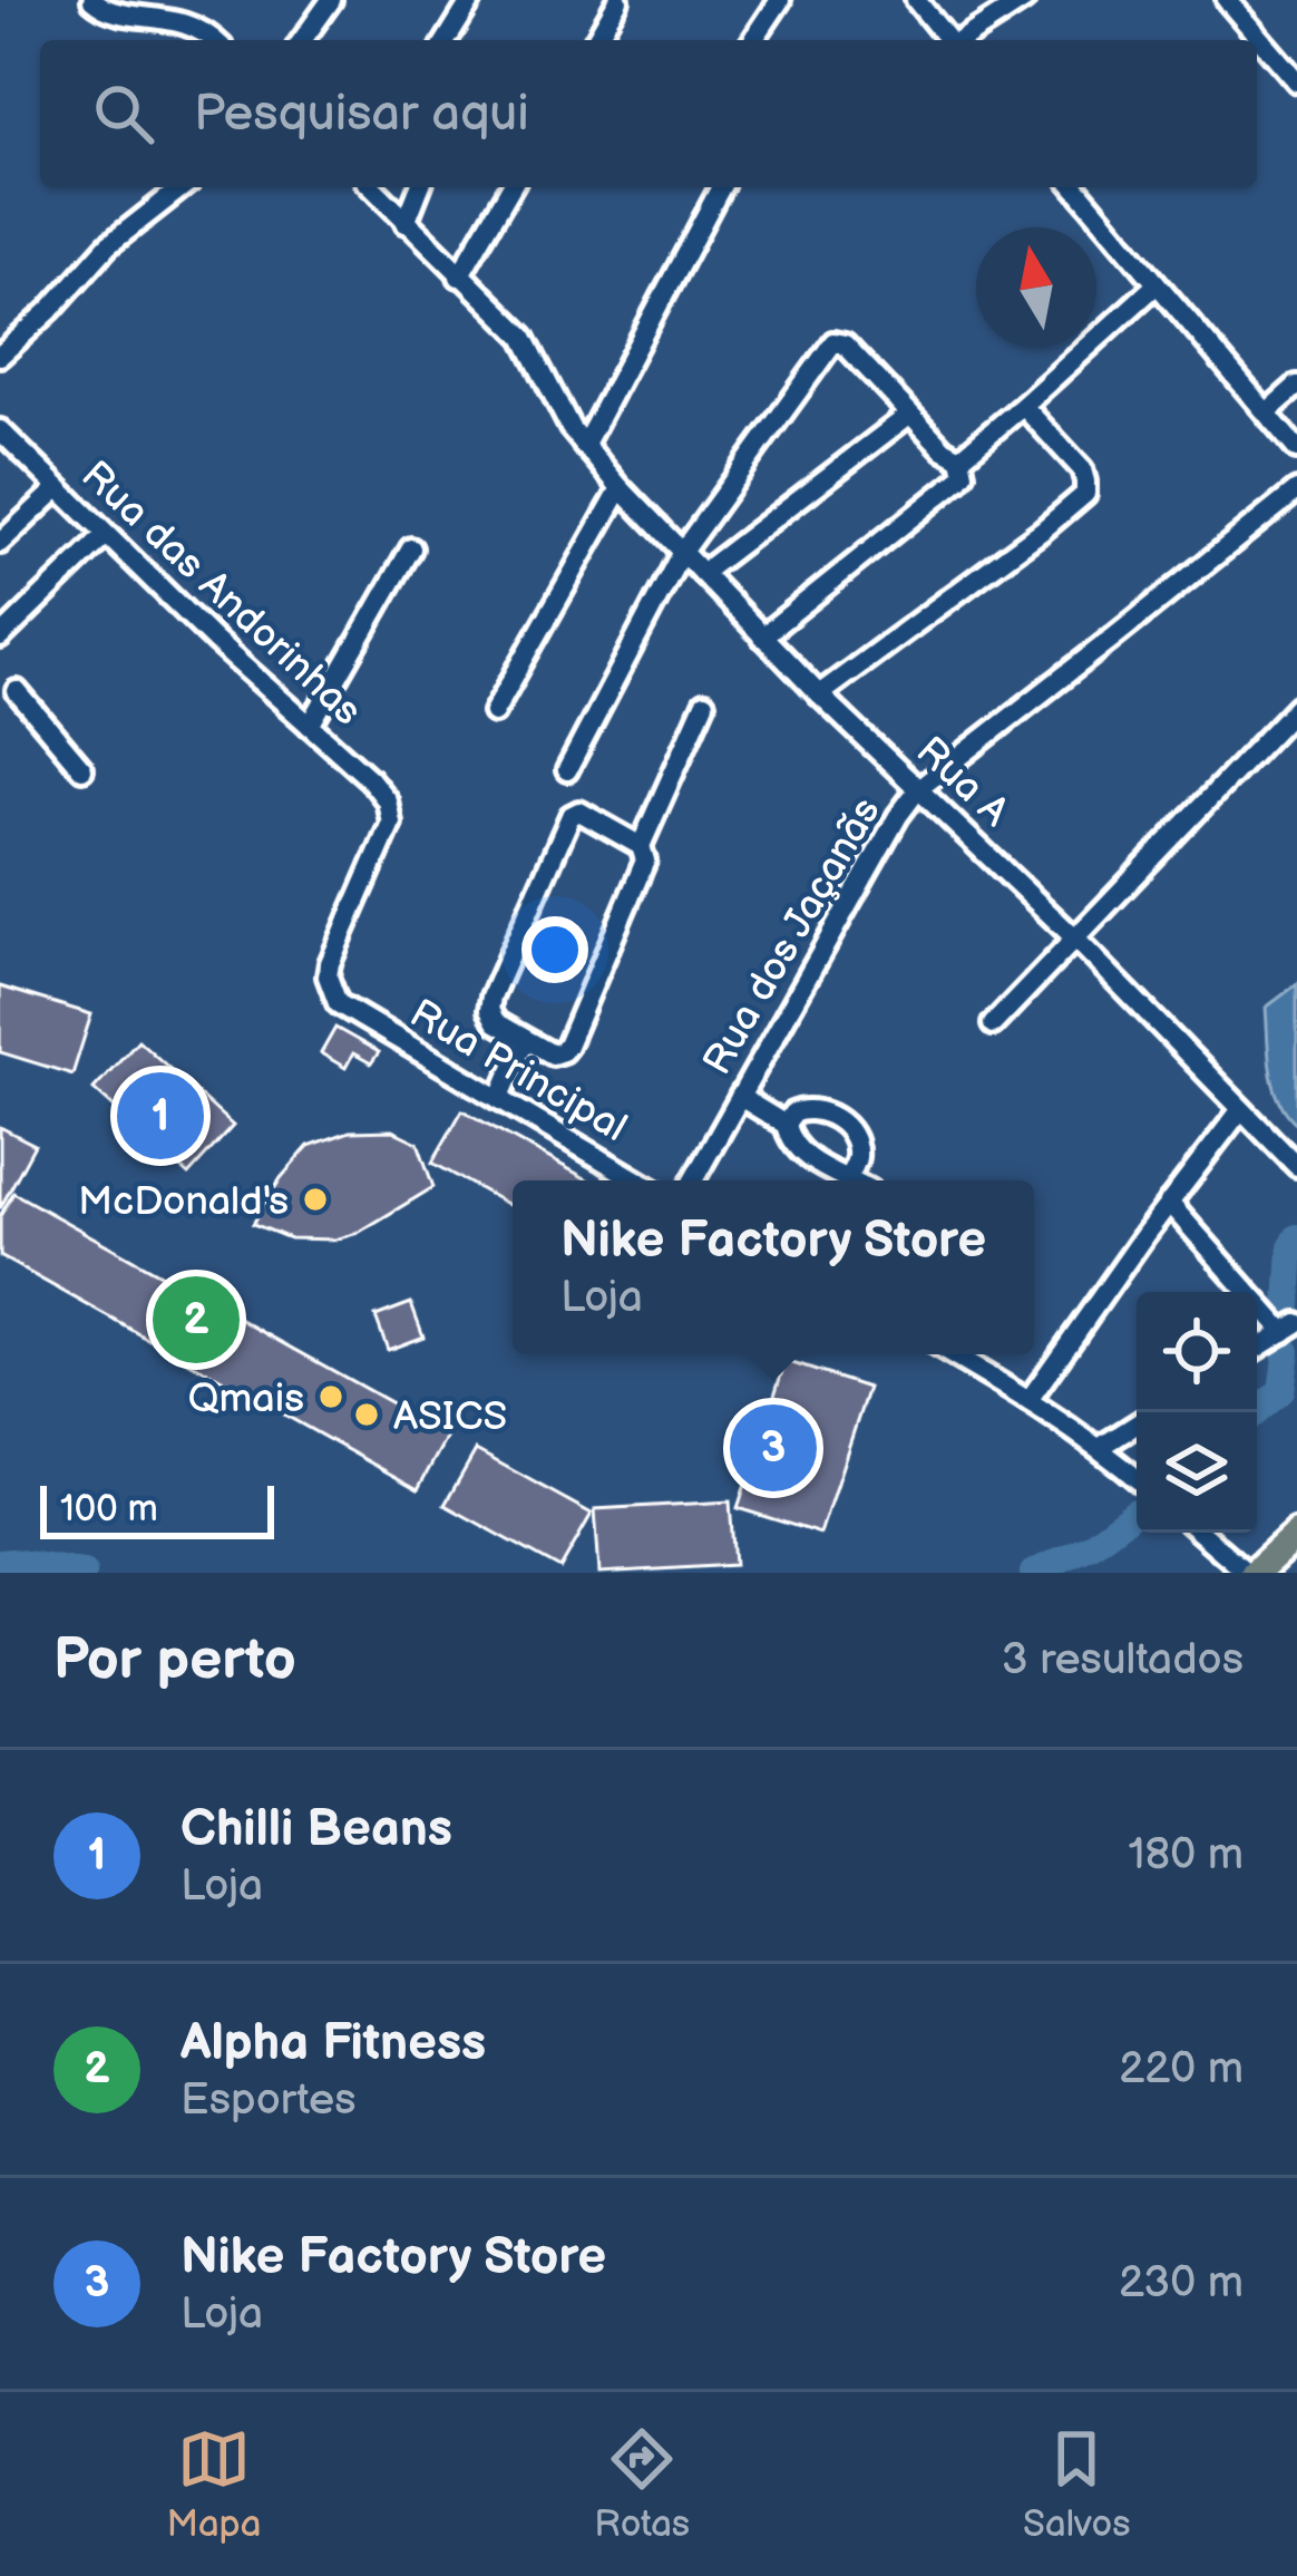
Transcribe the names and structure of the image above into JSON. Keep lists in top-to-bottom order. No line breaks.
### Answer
{"streets":{"street":["Rua das Andorinhas","Rua A","Rua dos Jaçanãs","Rua Principal"]},"crossings":[["Rua das Andorinhas","Rua Principal"],["Rua A","Rua dos Jaçanãs"]],"places":["McDonald's","Qmais","ASICS"],"scale_bar":"100 m","north":"top","page":{"search":"Pesquisar aqui","pins":["1","2","3"],"popup":["Nike Factory Store","Loja"],"scale":"100 m","heading":["Por perto","3 resultados"],"list":[{"mark":"1","name":"Chilli Beans","note":"Loja","value":"180 m"},{"mark":"2","name":"Alpha Fitness","note":"Esportes","value":"220 m"},{"mark":"3","name":"Nike Factory Store","note":"Loja","value":"230 m"}],"nav":["Mapa","Rotas","Salvos"]}}
